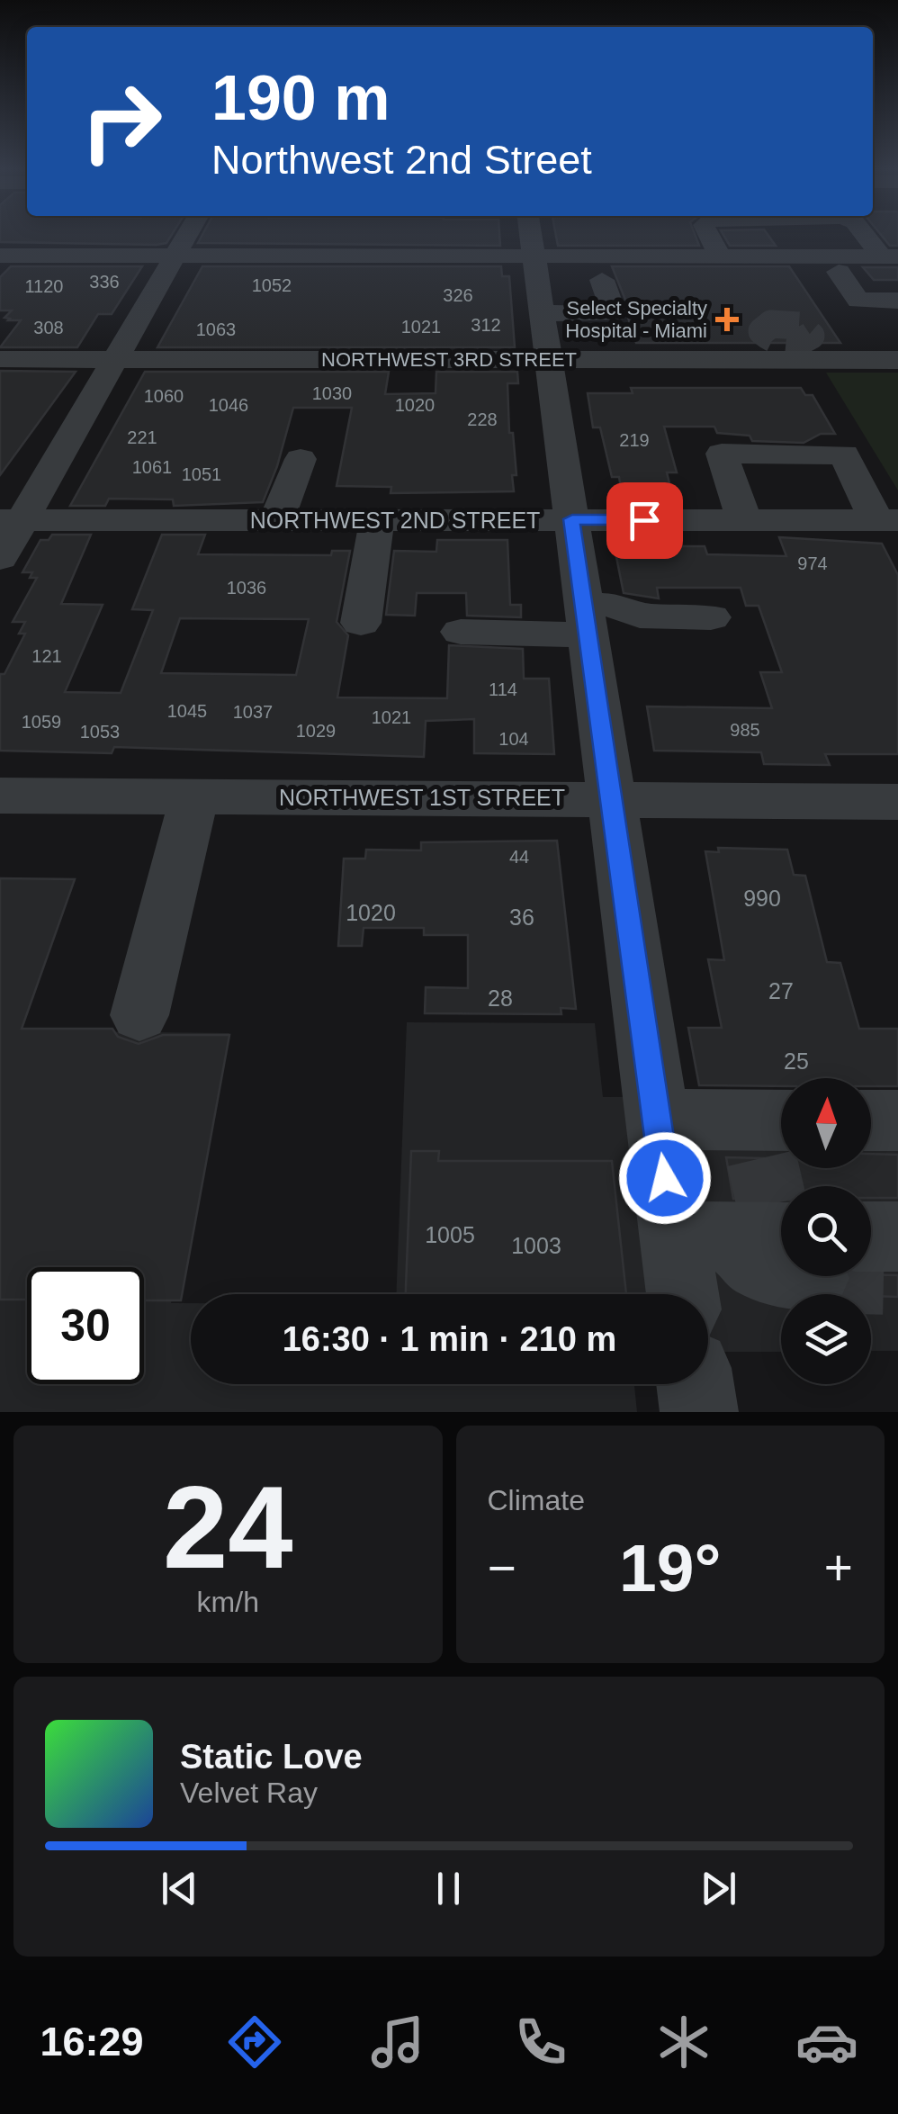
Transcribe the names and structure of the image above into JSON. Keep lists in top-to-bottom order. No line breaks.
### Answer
{"streets":{"street":["NORTHWEST 3RD STREET","NORTHWEST 2ND STREET","NORTHWEST 1ST STREET"]},"places":{"health":["Select Specialty Hospital - Miami"]},"house_numbers":["336","1052","1120","326","312","1021","308","1063","1030","1060","1046","1020","228","221","219","1061","1051","974","1036","121","114","1045","1037","1021","1059","985","1029","1053","104","44","990","1020","36","27","28","25","1005","1003"],"north":"top","page":{"turn":["190 m","Northwest 2nd Street"],"limit":"30","trip":"16:30 · 1 min · 210 m","tile":[["24","km/h"],"Climate"],"heat":["−","19°","+"],"song":["Static Love","Velvet Ray"],"tabs":"16:29"}}
